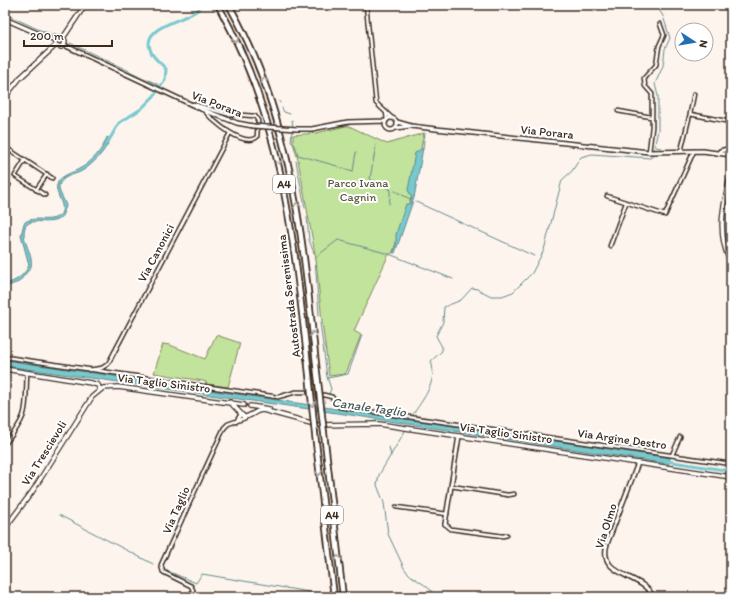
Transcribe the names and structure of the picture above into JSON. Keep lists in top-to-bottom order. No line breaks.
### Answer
{"streets":{"highway":["A4","Autostrada Serenissima"],"main road":["Via Taglio Sinistro","Via Trescievoli"],"street":["Via Porara","Via Canonici","Via Argine Destro","Via Taglio","Via Olmo"]},"crossings":[["Via Taglio Sinistro","Via Trescievoli"],["Via Taglio Sinistro","Via Taglio"],["Via Taglio Sinistro","Via Olmo"]],"water":["Canale Taglio"],"parks":["Parco Ivana Cagnin"],"scale_bar":"200 m","north":"right"}
